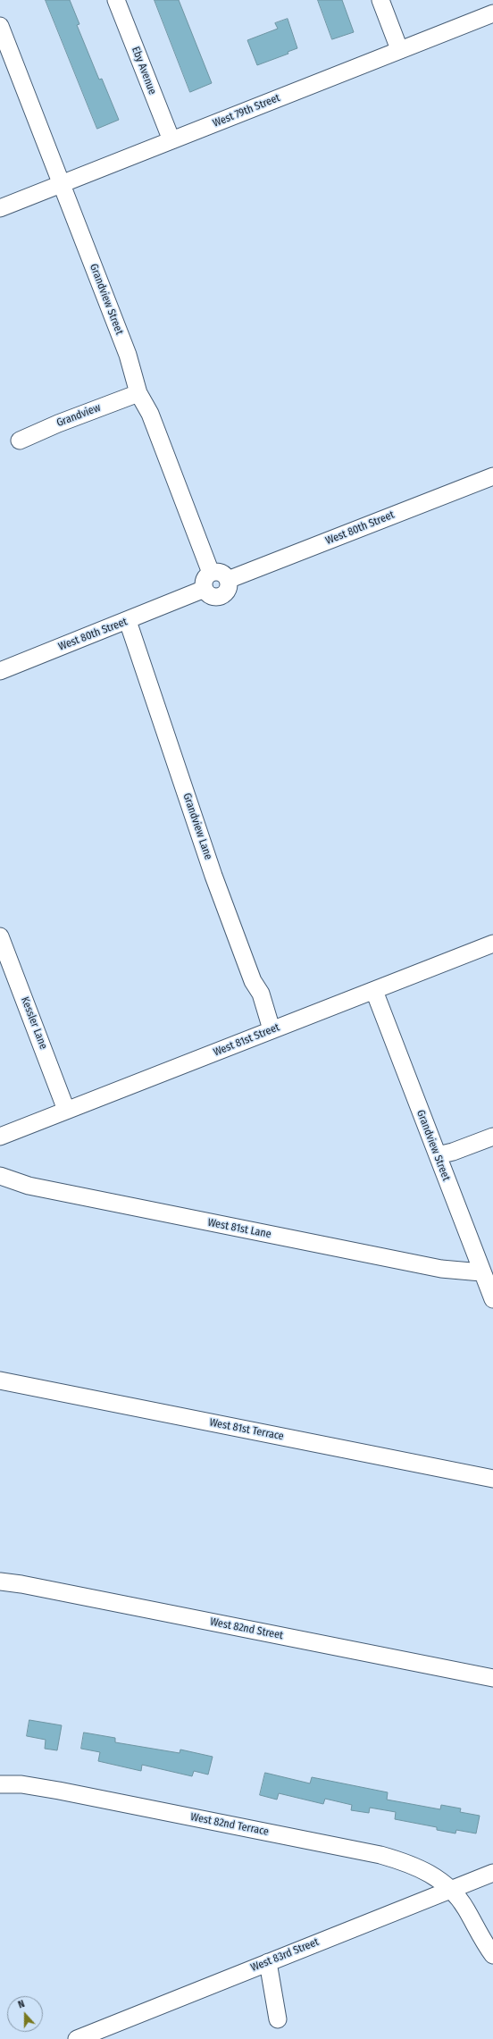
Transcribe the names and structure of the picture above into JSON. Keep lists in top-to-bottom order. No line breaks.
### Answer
{"streets":{"street":["Eby Avenue","West 79th Street","Grandview Street","Grandview","West 80th Street","Grandview Lane","Kessler Lane","West 81st Street","West 81st Lane","West 81st Terrace","West 82nd Street","West 82nd Terrace","West 83rd Street"]},"crossings":[["Eby Avenue","West 79th Street"],["West 79th Street","Grandview Street"],["Grandview Street","Grandview"],["Grandview Street","West 80th Street"],["Grandview Street","West 81st Street"],["Grandview Street","West 81st Lane"],["West 80th Street","Grandview Lane"],["Grandview Lane","West 81st Street"],["Kessler Lane","West 81st Street"],["West 82nd Terrace","West 83rd Street"]],"north":"top"}
